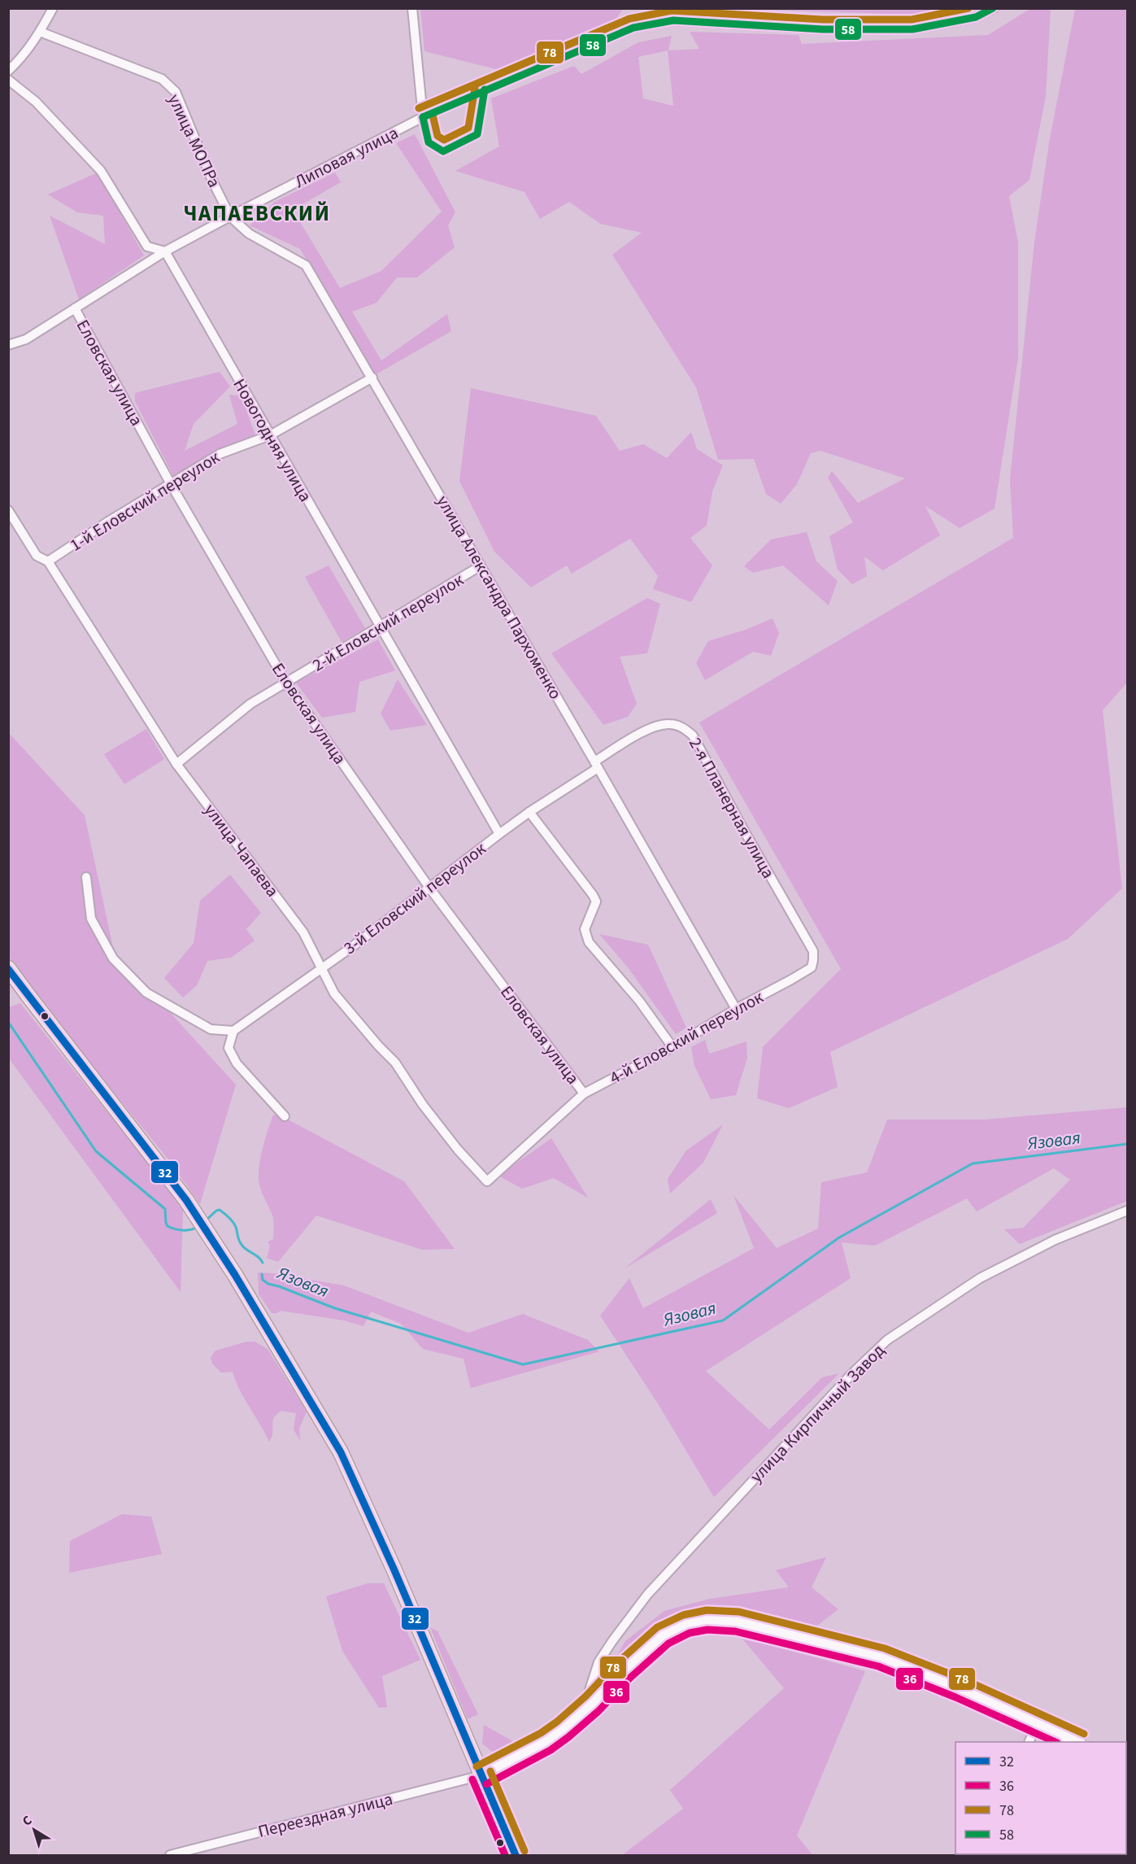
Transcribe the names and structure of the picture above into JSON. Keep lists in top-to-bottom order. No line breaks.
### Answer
{"streets":{"street":["улица МОПРа","Липовая улица","Еловская улица","Новогодняя улица","1-й Еловский переулок","улица Александра Пархоменко","2-й Еловский переулок","2-я Планерная улица","улица Чапаева","3-й Еловский переулок","4-й Еловский переулок","улица Кирпичный Завод","Переездная улица"]},"crossings":[["улица МОПРа","Липовая улица"],["улица МОПРа","улица Александра Пархоменко"],["Липовая улица","Еловская улица"],["Липовая улица","Новогодняя улица"],["Липовая улица","улица Александра Пархоменко"],["Еловская улица","1-й Еловский переулок"],["Еловская улица","2-й Еловский переулок"],["Еловская улица","3-й Еловский переулок"],["Еловская улица","4-й Еловский переулок"],["Новогодняя улица","1-й Еловский переулок"],["Новогодняя улица","2-й Еловский переулок"],["Новогодняя улица","3-й Еловский переулок"],["1-й Еловский переулок","улица Александра Пархоменко"],["1-й Еловский переулок","улица Чапаева"],["улица Александра Пархоменко","2-й Еловский переулок"],["улица Александра Пархоменко","2-я Планерная улица"],["улица Александра Пархоменко","3-й Еловский переулок"],["улица Александра Пархоменко","4-й Еловский переулок"],["2-й Еловский переулок","улица Чапаева"],["2-я Планерная улица","3-й Еловский переулок"],["2-я Планерная улица","4-й Еловский переулок"],["улица Чапаева","3-й Еловский переулок"],["улица Чапаева","4-й Еловский переулок"]],"districts":["ЧАПАЕВСКИЙ"],"water":["Язовая"],"lines":["transit line 78","transit line 58","transit line 32","transit line 36"],"legend":["32","36","78","58"],"north":"top left"}
